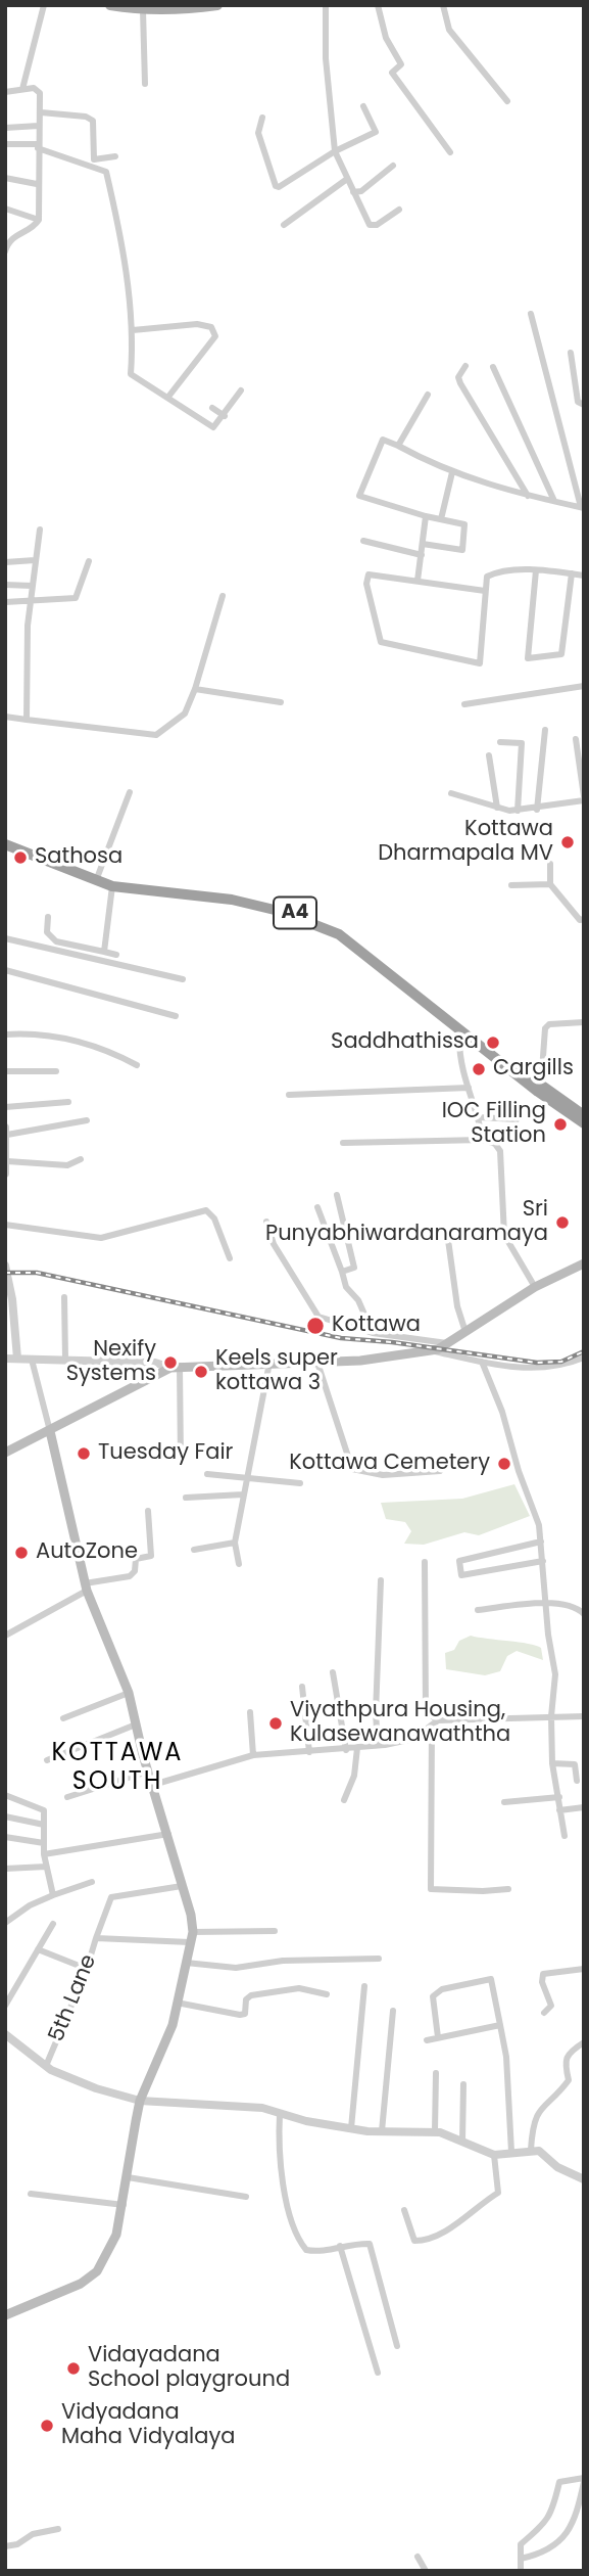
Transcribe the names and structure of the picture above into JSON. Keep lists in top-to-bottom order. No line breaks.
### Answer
{"streets":{"highway":["A4"],"street":["5th Lane"]},"districts":["KOTTAWA SOUTH"],"places":["Kottawa Dharmapala MV","Sathosa","Saddhathissa","Cargills","IOC Filling Station","Sri Punyabhiwardanaramaya","Kottawa","Nexify Systems","Keels super kottawa 3","Tuesday Fair","Kottawa Cemetery","AutoZone","Viyathpura Housing, Kulasewanawaththa","Vidayadana School playground","Vidyadana Maha Vidyalaya"]}
